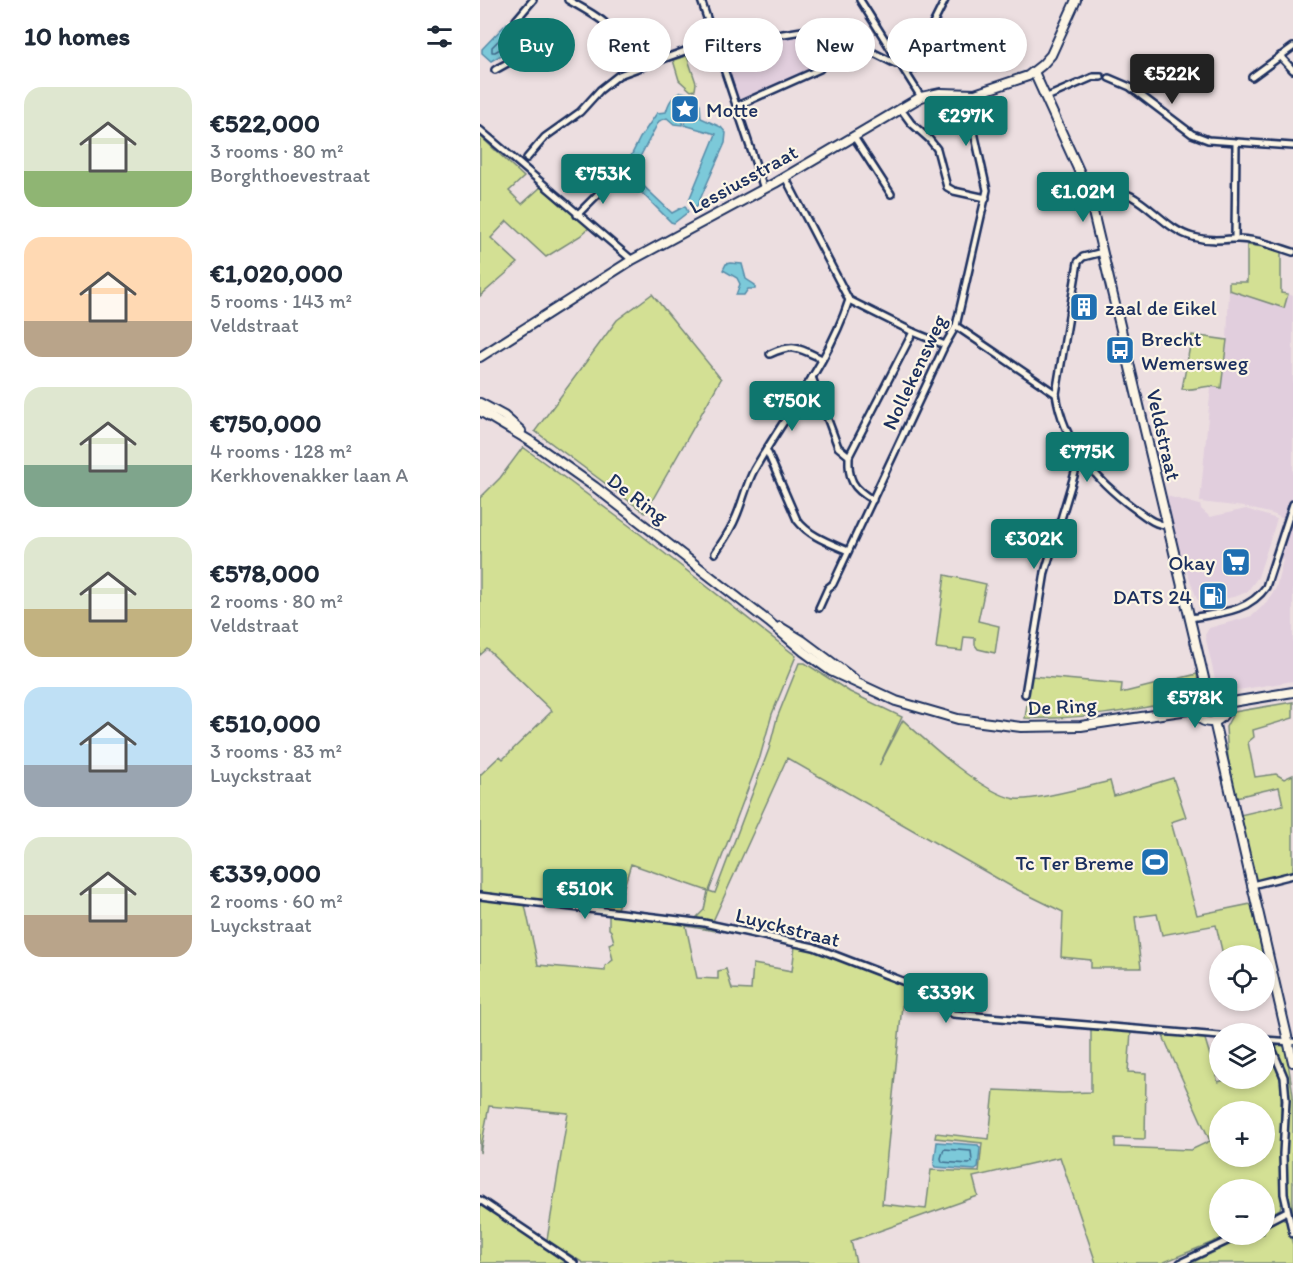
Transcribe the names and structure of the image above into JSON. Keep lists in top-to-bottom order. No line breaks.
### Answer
{"streets":{"main road":["Lessiusstraat","Veldstraat","De Ring"],"street":["Nollekensweg","Luyckstraat"]},"crossings":[["Veldstraat","De Ring"]],"places":{"place":["Motte"],"building":["zaal de Eikel"],"bus stop":["Brecht Wemersweg"],"supermarket":["Okay"],"fuel station":["DATS 24"],"sports":["Tc Ter Breme"]},"page":{"heading":"10 homes","chip":["Buy","Rent","Filters","New","Apartment"],"price":["€522K","€297K","€753K","€1.02M","€750K","€775K","€302K","€578K","€510K","€339K"],"list":[{"name":"€522,000","note":"3 rooms · 80 m² · Borghthoevestraat"},{"name":"€1,020,000","note":"5 rooms · 143 m² · Veldstraat"},{"name":"€750,000","note":"4 rooms · 128 m² · Kerkhovenakker laan A"},{"name":"€578,000","note":"2 rooms · 80 m² · Veldstraat"},{"name":"€510,000","note":"3 rooms · 83 m² · Luyckstraat"},{"name":"€339,000","note":"2 rooms · 60 m² · Luyckstraat"}],"map_buttons":["+","−"]}}
